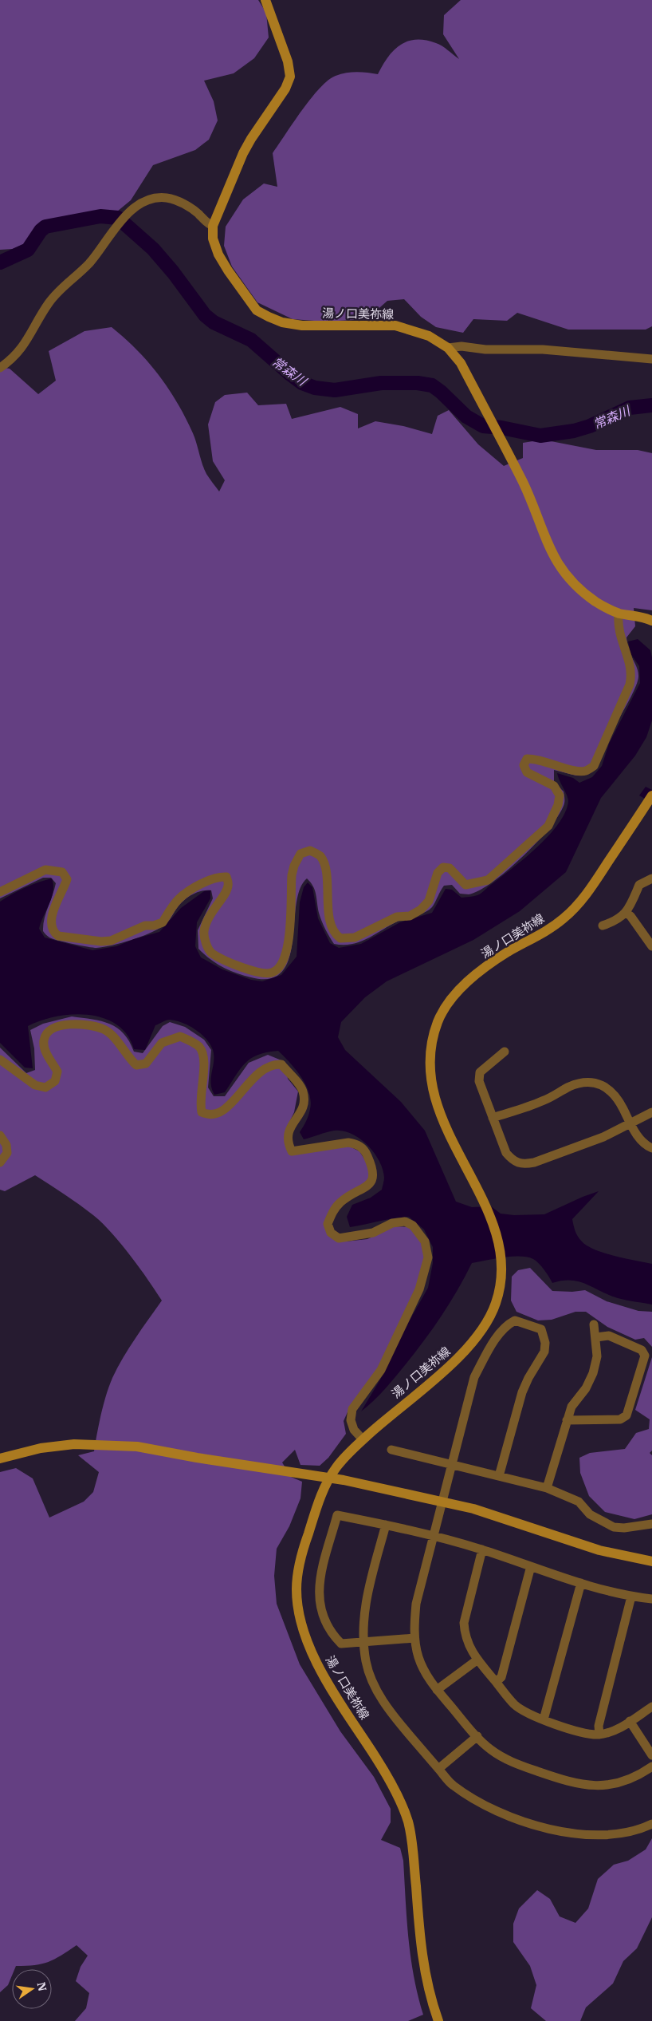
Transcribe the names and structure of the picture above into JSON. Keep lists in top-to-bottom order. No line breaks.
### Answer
{"streets":{"main road":["湯ノ口美祢線"]},"water":["常森川"],"north":"right"}
